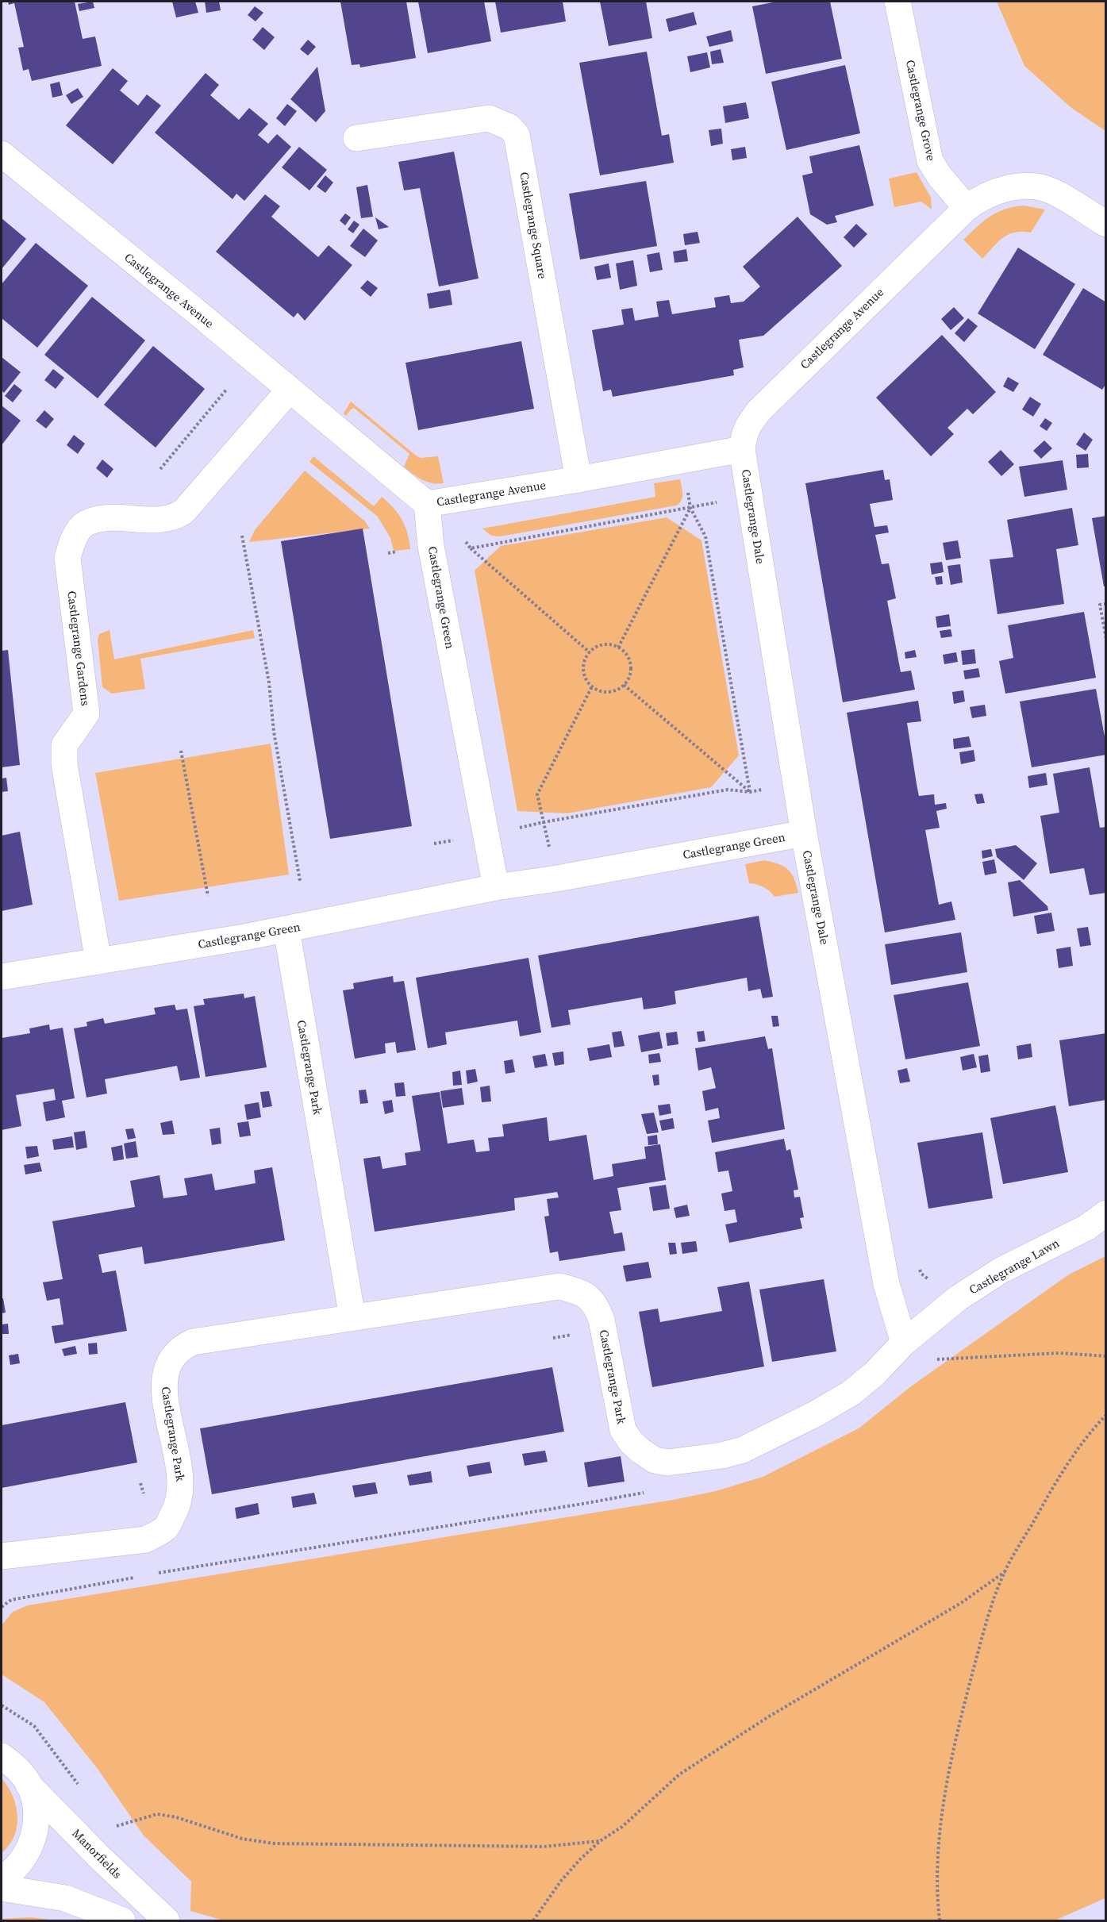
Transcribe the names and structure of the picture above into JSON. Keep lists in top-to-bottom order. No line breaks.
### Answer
{"streets":{"street":["Castlegrange Grove","Castlegrange Square","Castlegrange Avenue","Castlegrange Dale","Castlegrange Green","Castlegrange Gardens","Castlegrange Park","Castlegrange Lawn","Manorfields"]},"crossings":[["Castlegrange Grove","Castlegrange Avenue"],["Castlegrange Square","Castlegrange Avenue"],["Castlegrange Avenue","Castlegrange Dale"],["Castlegrange Avenue","Castlegrange Green"],["Castlegrange Avenue","Castlegrange Gardens"],["Castlegrange Dale","Castlegrange Green"],["Castlegrange Dale","Castlegrange Park"],["Castlegrange Dale","Castlegrange Lawn"],["Castlegrange Green","Castlegrange Gardens"],["Castlegrange Green","Castlegrange Park"],["Castlegrange Park","Castlegrange Lawn"]]}
